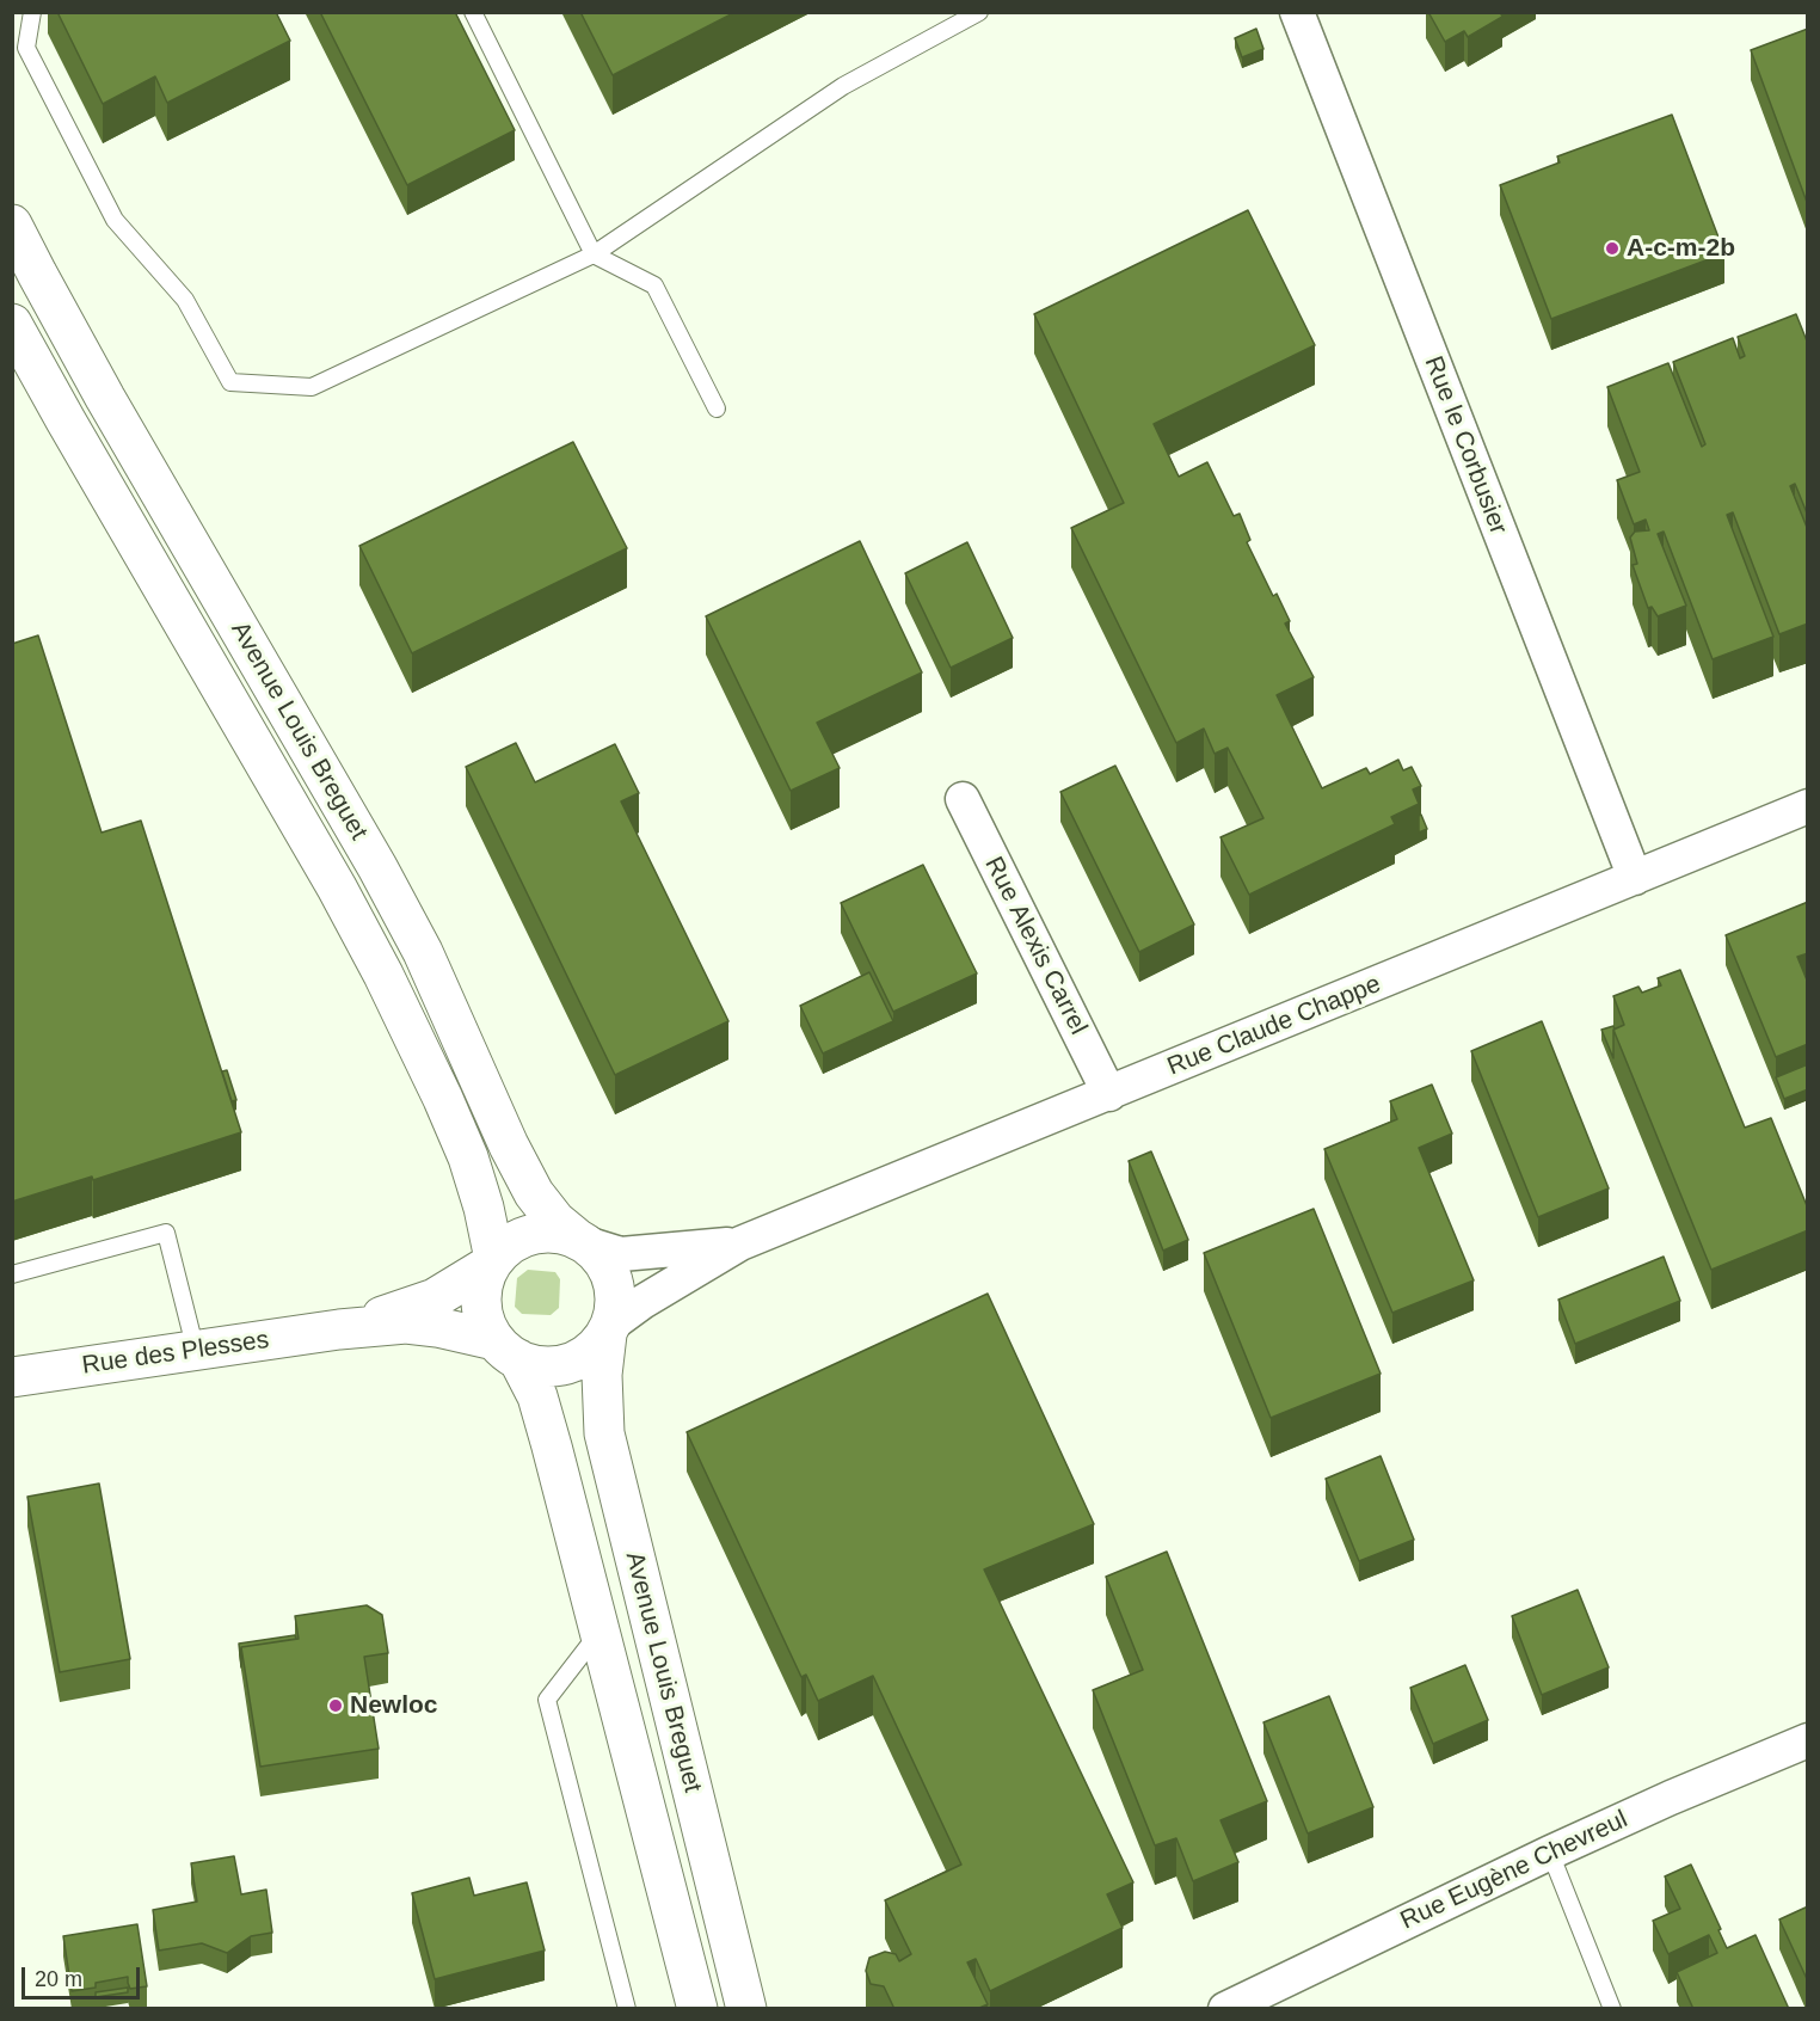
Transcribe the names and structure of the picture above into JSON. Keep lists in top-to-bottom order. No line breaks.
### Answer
{"streets":{"street":["Rue le Corbusier","Avenue Louis Breguet","Rue Alexis Carrel","Rue Claude Chappe","Rue des Plesses","Rue Eugène Chevreul"]},"crossings":[["Rue le Corbusier","Rue Claude Chappe"],["Avenue Louis Breguet","Rue Claude Chappe"],["Avenue Louis Breguet","Rue des Plesses"],["Rue Alexis Carrel","Rue Claude Chappe"],["Rue Claude Chappe","Rue des Plesses"]],"places":["A-c-m-2b","Newloc"],"scale_bar":"20 m"}
